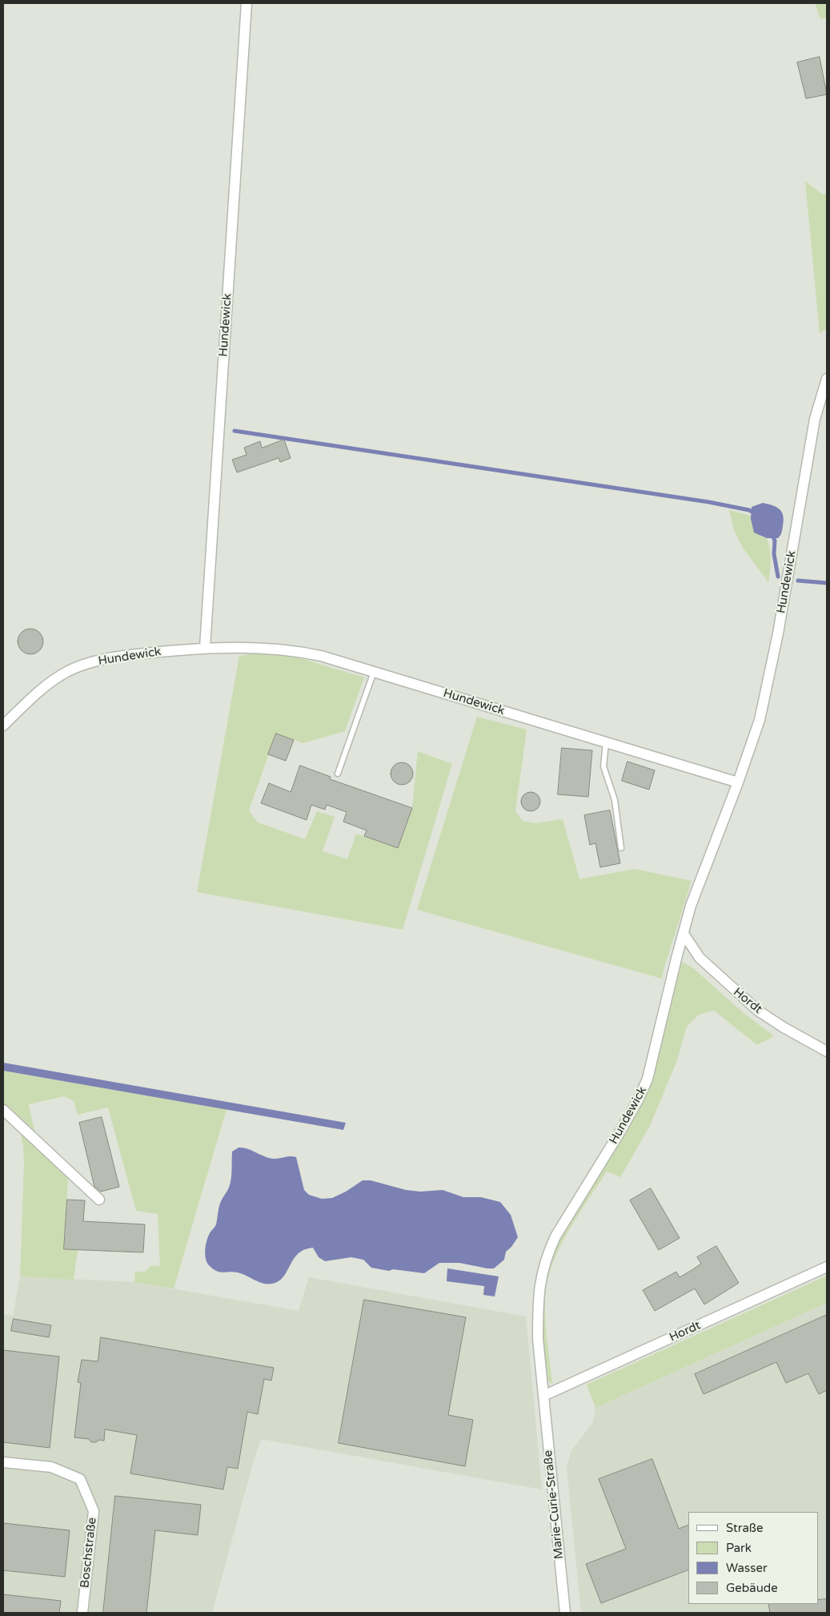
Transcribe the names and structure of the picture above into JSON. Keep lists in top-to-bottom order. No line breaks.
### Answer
{"streets":{"street":["Hundewick","Hordt","Marie-Curie-Straße","Boschstraße"]},"crossings":[["Hundewick","Hordt"],["Hundewick","Marie-Curie-Straße"],["Hordt","Marie-Curie-Straße"]],"legend":["Straße","Park","Wasser","Gebäude"]}
